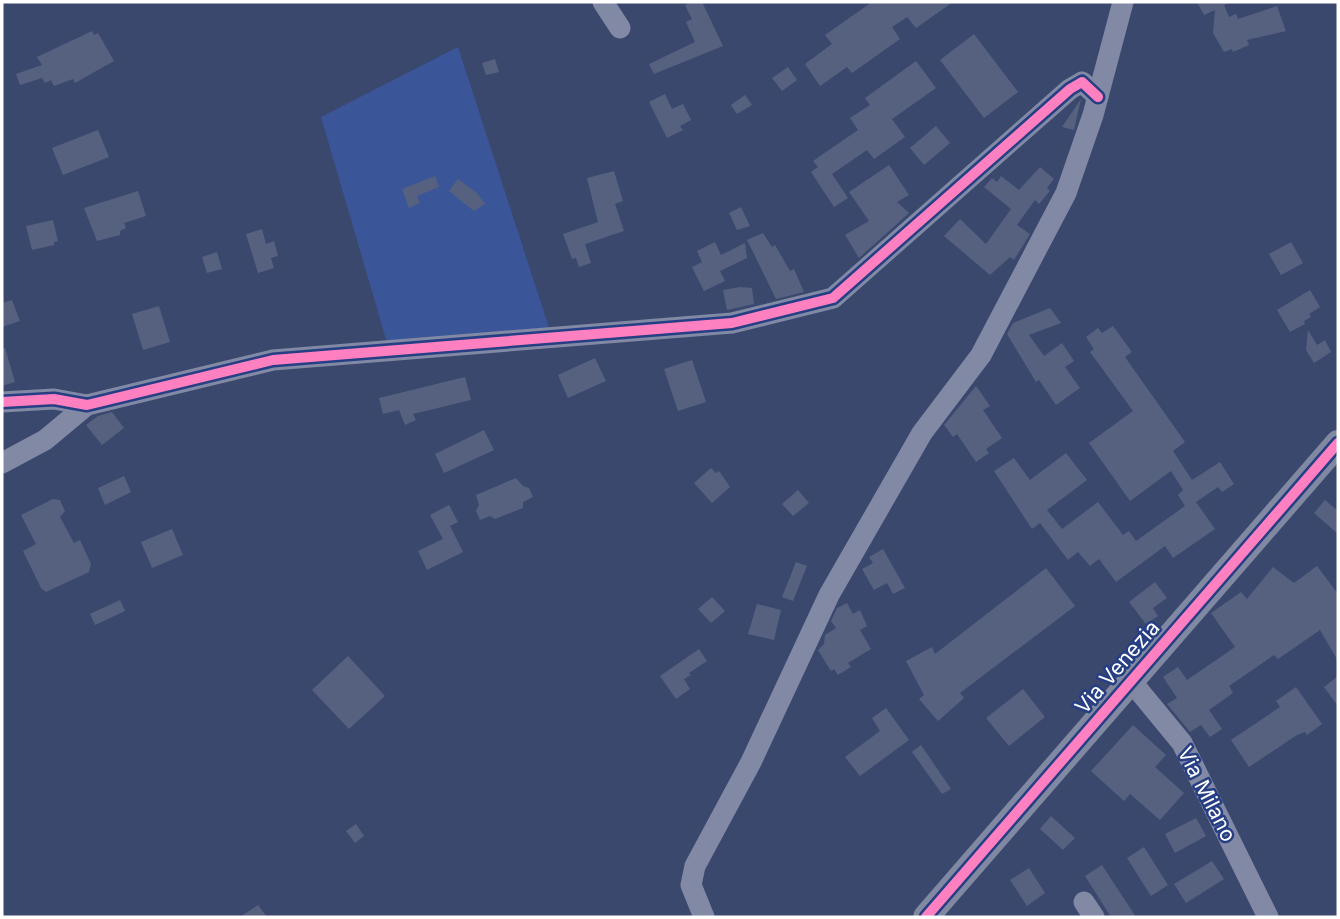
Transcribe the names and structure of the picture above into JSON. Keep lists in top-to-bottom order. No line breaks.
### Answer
{"streets":{"main road":["Via Venezia"],"street":["Via Milano"]},"crossings":[["Via Venezia","Via Milano"]]}
